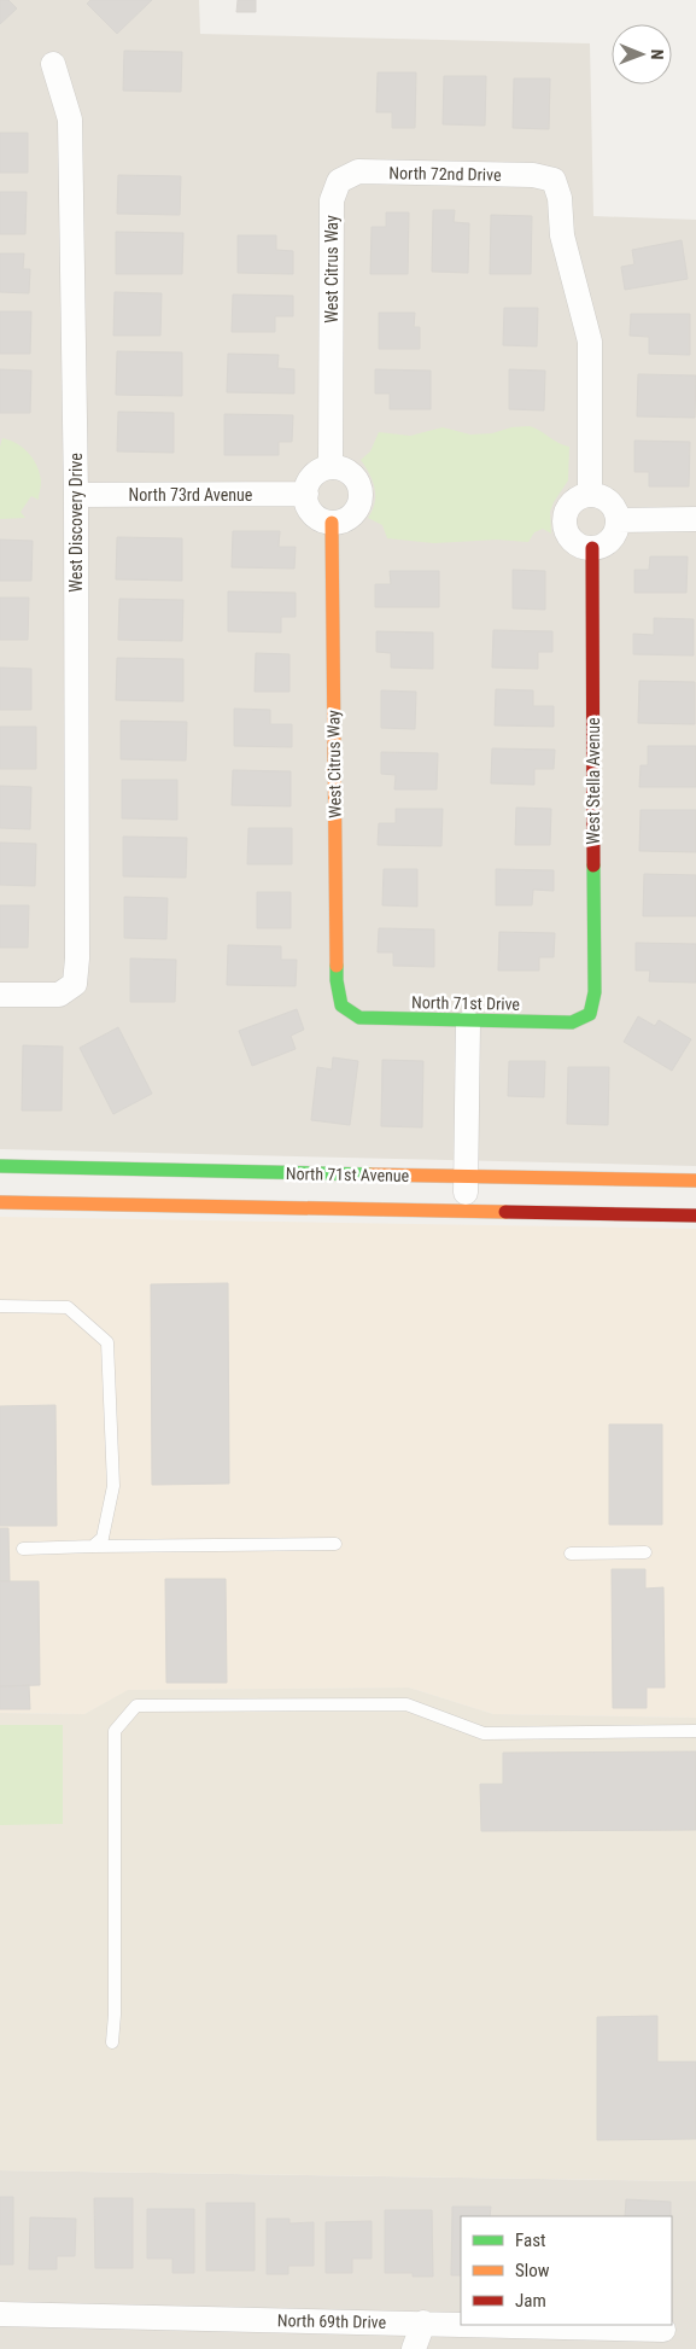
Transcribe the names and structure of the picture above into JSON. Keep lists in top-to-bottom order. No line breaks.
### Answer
{"streets":{"street":["North 72nd Drive","West Citrus Way","North 73rd Avenue","West Discovery Drive","West Stella Avenue","North 71st Drive","North 71st Avenue","North 69th Drive"]},"crossings":[["North 72nd Drive","West Citrus Way"],["North 72nd Drive","West Stella Avenue"],["West Citrus Way","North 73rd Avenue"],["West Citrus Way","North 71st Drive"],["North 73rd Avenue","West Discovery Drive"],["West Stella Avenue","North 71st Drive"]],"legend":["Fast","Slow","Jam"],"north":"right"}
